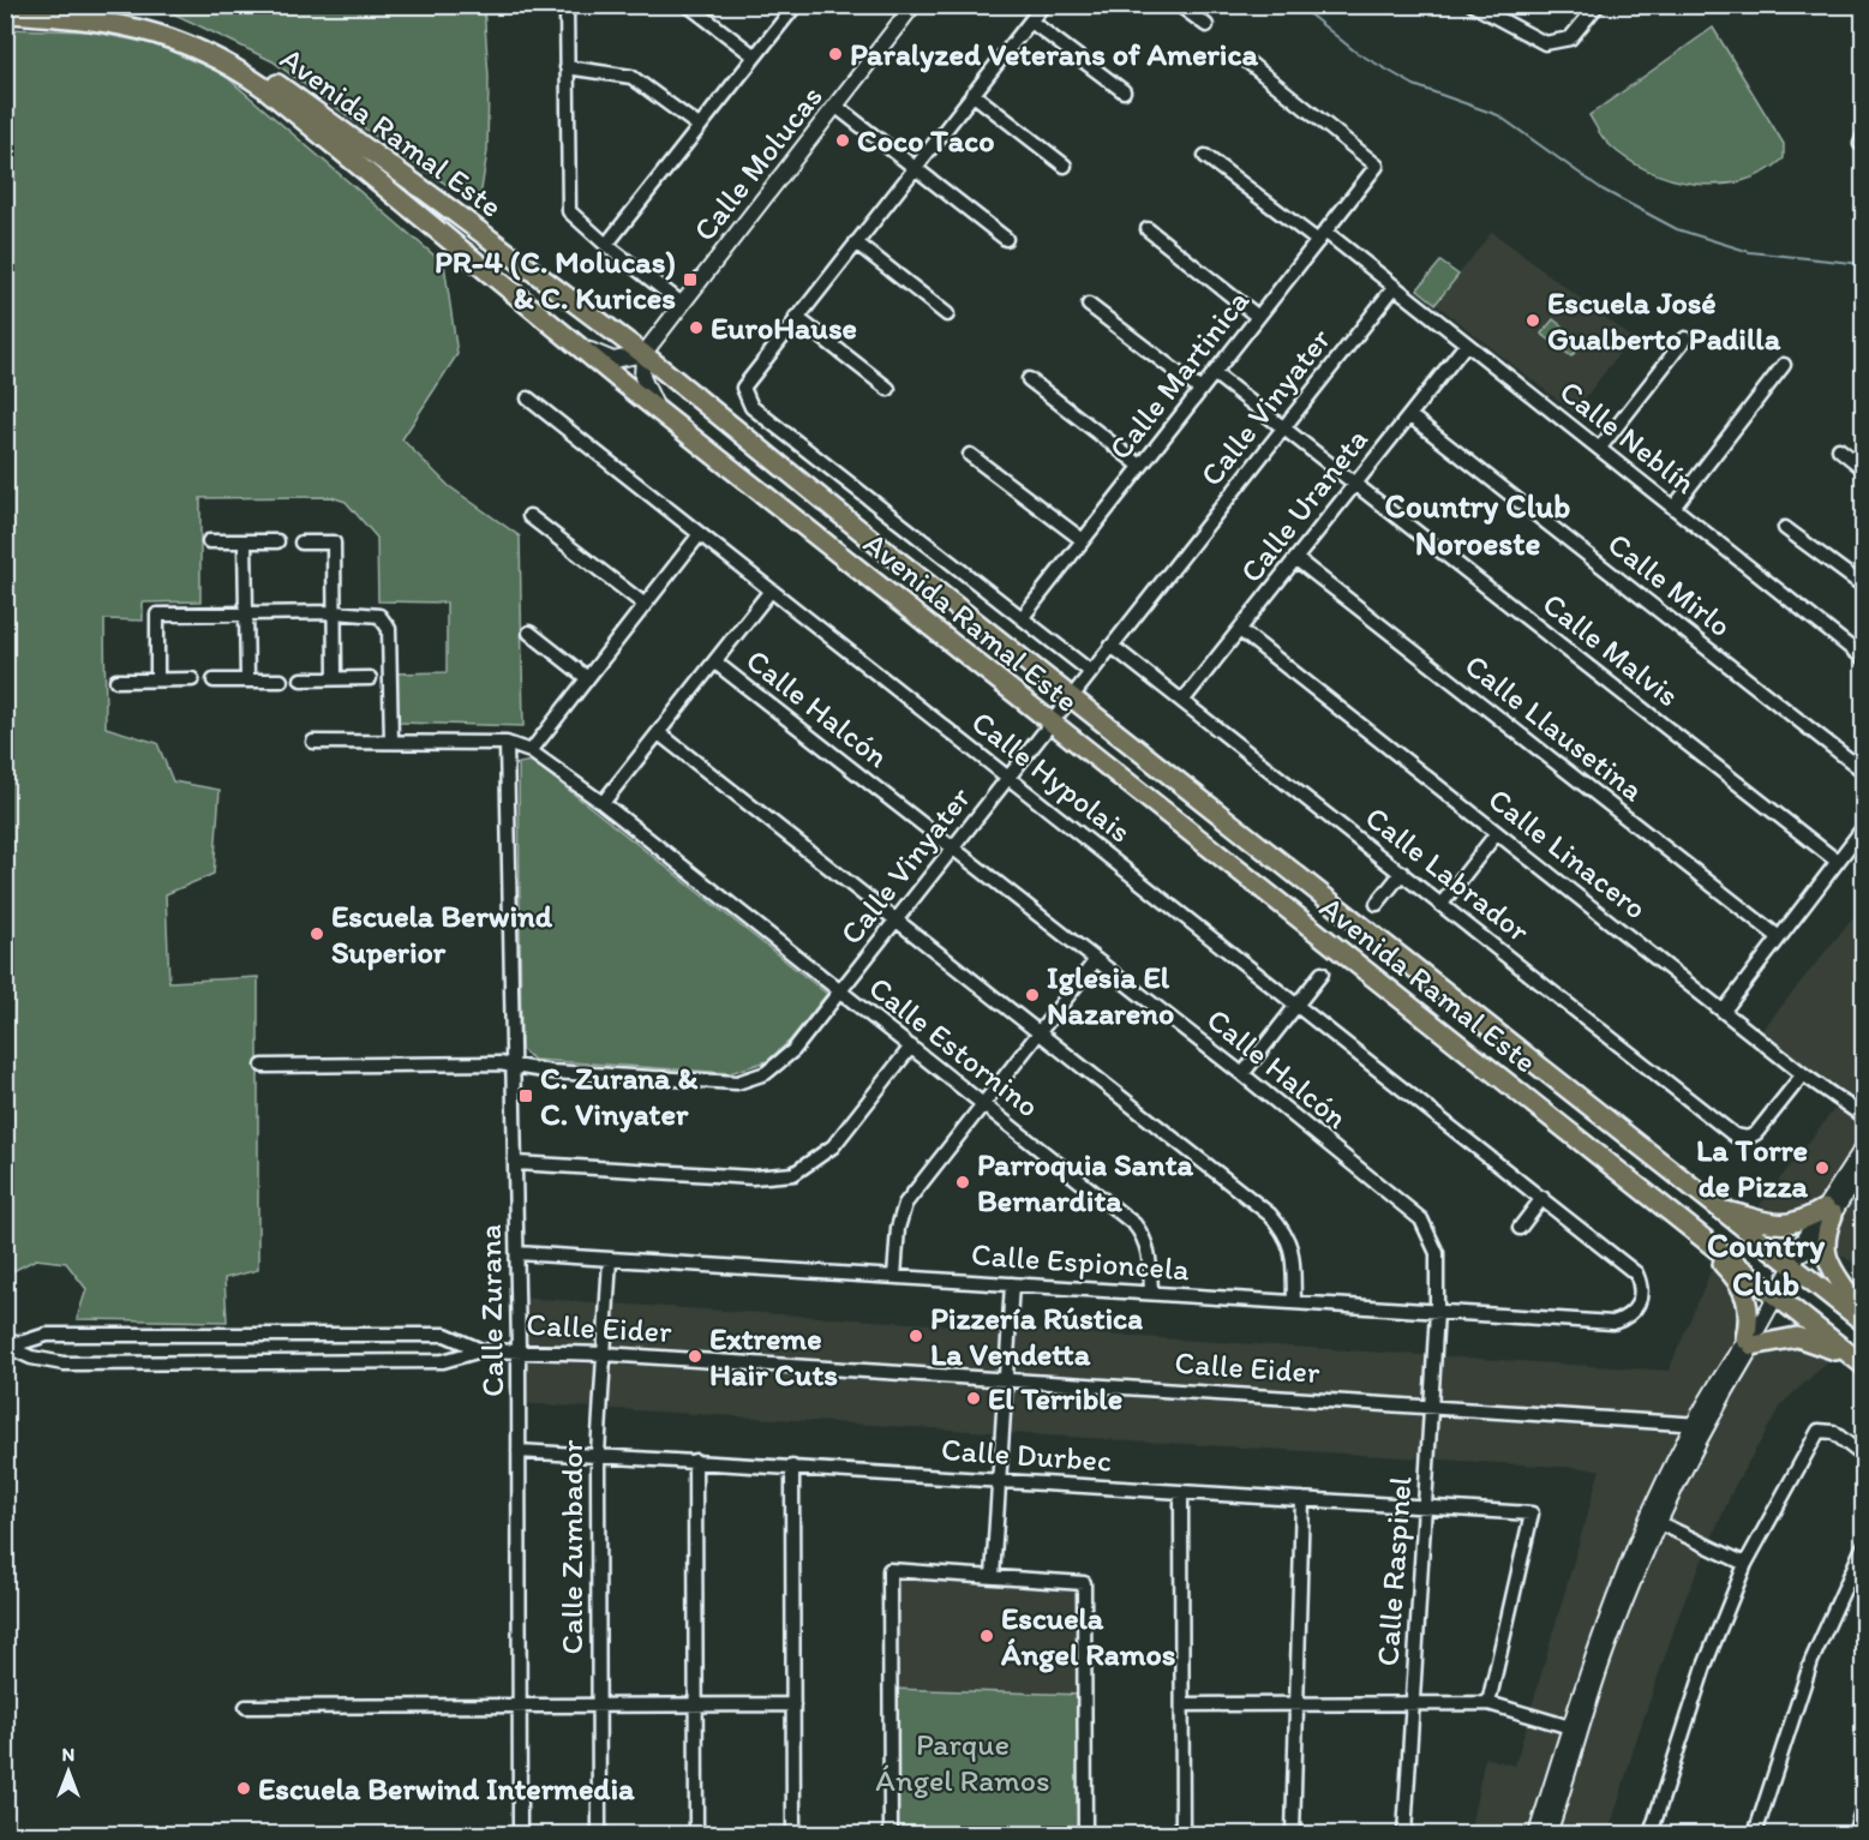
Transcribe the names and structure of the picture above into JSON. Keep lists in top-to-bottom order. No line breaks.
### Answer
{"streets":{"main road":["Avenida Ramal Este"],"street":["Calle Molucas","Calle Martinica","Calle Vinyater","Calle Neblín","Calle Uraneta","Calle Mirlo","Calle Malvis","Calle Halcón","Calle Llausetina","Calle Hypolais","Calle Linacero","Calle Labrador","Calle Estornino","Calle Espioncela","Calle Zurana","Calle Eider","Calle Durbec","Calle Zumbador","Calle Raspinel"]},"crossings":[["Avenida Ramal Este","Calle Molucas"],["Avenida Ramal Este","Calle Vinyater"],["Calle Martinica","Calle Neblín"],["Calle Martinica","Calle Malvis"],["Calle Vinyater","Calle Neblín"],["Calle Vinyater","Calle Malvis"],["Calle Vinyater","Calle Halcón"],["Calle Vinyater","Calle Hypolais"],["Calle Vinyater","Calle Labrador"],["Calle Vinyater","Calle Estornino"],["Calle Vinyater","Calle Zurana"],["Calle Neblín","Calle Uraneta"],["Calle Uraneta","Calle Mirlo"],["Calle Uraneta","Calle Malvis"],["Calle Uraneta","Calle Llausetina"],["Calle Uraneta","Calle Linacero"],["Calle Uraneta","Calle Labrador"],["Calle Halcón","Calle Espioncela"],["Calle Halcón","Calle Raspinel"],["Calle Hypolais","Calle Espioncela"],["Calle Linacero","Calle Labrador"],["Calle Estornino","Calle Espioncela"],["Calle Estornino","Calle Zurana"],["Calle Espioncela","Calle Zurana"],["Calle Espioncela","Calle Zumbador"],["Calle Espioncela","Calle Raspinel"],["Calle Zurana","Calle Eider"],["Calle Zurana","Calle Durbec"],["Calle Eider","Calle Zumbador"],["Calle Eider","Calle Raspinel"],["Calle Durbec","Calle Zumbador"],["Calle Durbec","Calle Raspinel"]],"districts":["Country Club Noroeste","Country Club"],"parks":["Parque Ángel Ramos"],"places":{"other":["Paralyzed Veterans of America","Coco Taco","Escuela José Gualberto Padilla","EuroHause","Escuela Berwind Superior","Iglesia El Nazareno","La Torre de Pizza","Parroquia Santa Bernardita","Pizzería Rústica La Vendetta","Extreme Hair Cuts","El Terrible","Escuela Ángel Ramos","Escuela Berwind Intermedia"],"transit":["PR-4 (C. Molucas) & C. Kurices","C. Zurana & C. Vinyater"]},"north":"top"}
